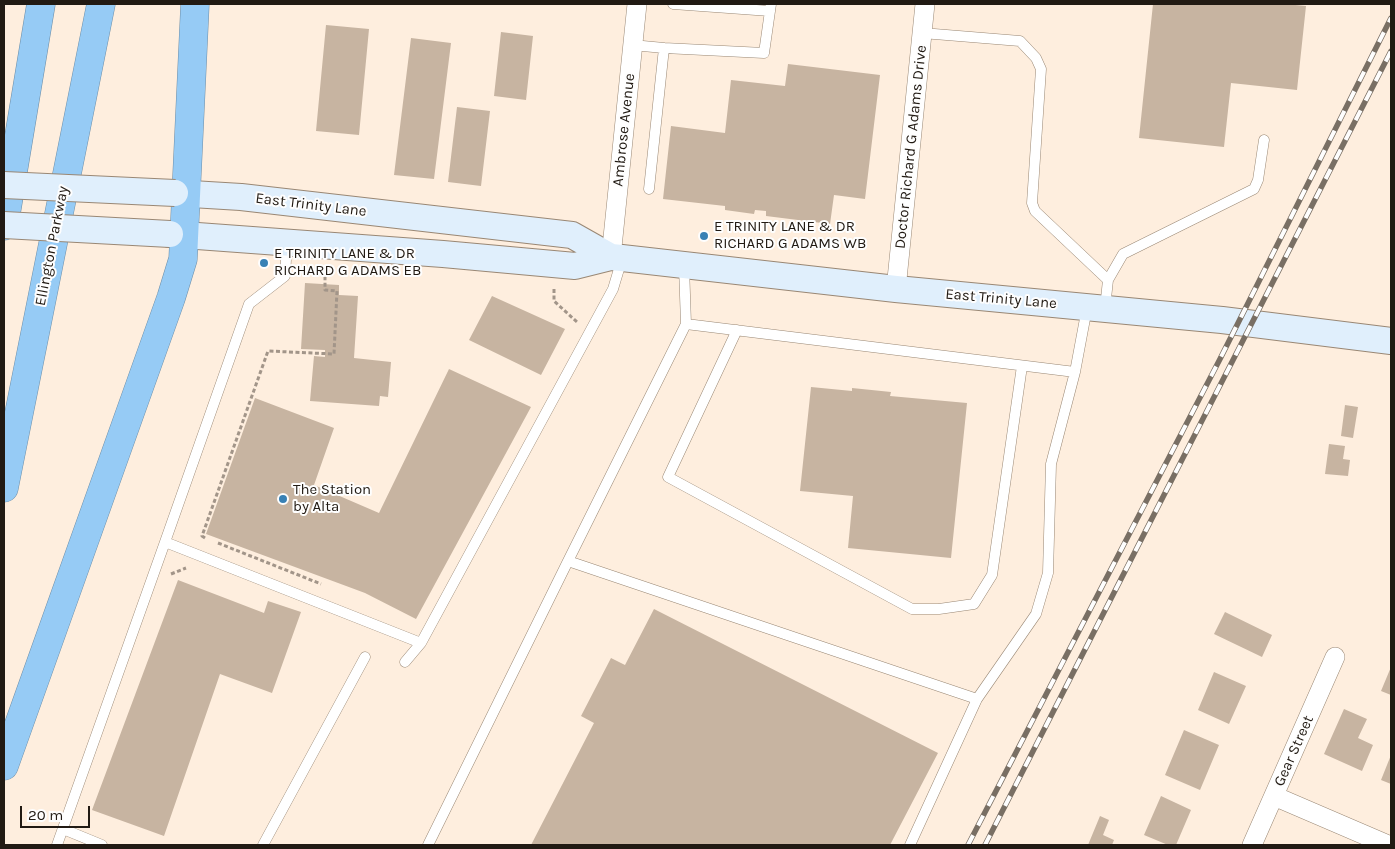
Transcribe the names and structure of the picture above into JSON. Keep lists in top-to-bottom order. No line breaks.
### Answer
{"streets":{"highway":["Ellington Parkway"],"main road":["East Trinity Lane"],"street":["Ambrose Avenue","Doctor Richard G Adams Drive","Gear Street"]},"crossings":[["Ambrose Avenue","East Trinity Lane"],["Doctor Richard G Adams Drive","East Trinity Lane"]],"places":["E TRINITY LANE & DR RICHARD G ADAMS WB","E TRINITY LANE & DR RICHARD G ADAMS EB","The Station by Alta"],"scale_bar":"20 m"}
